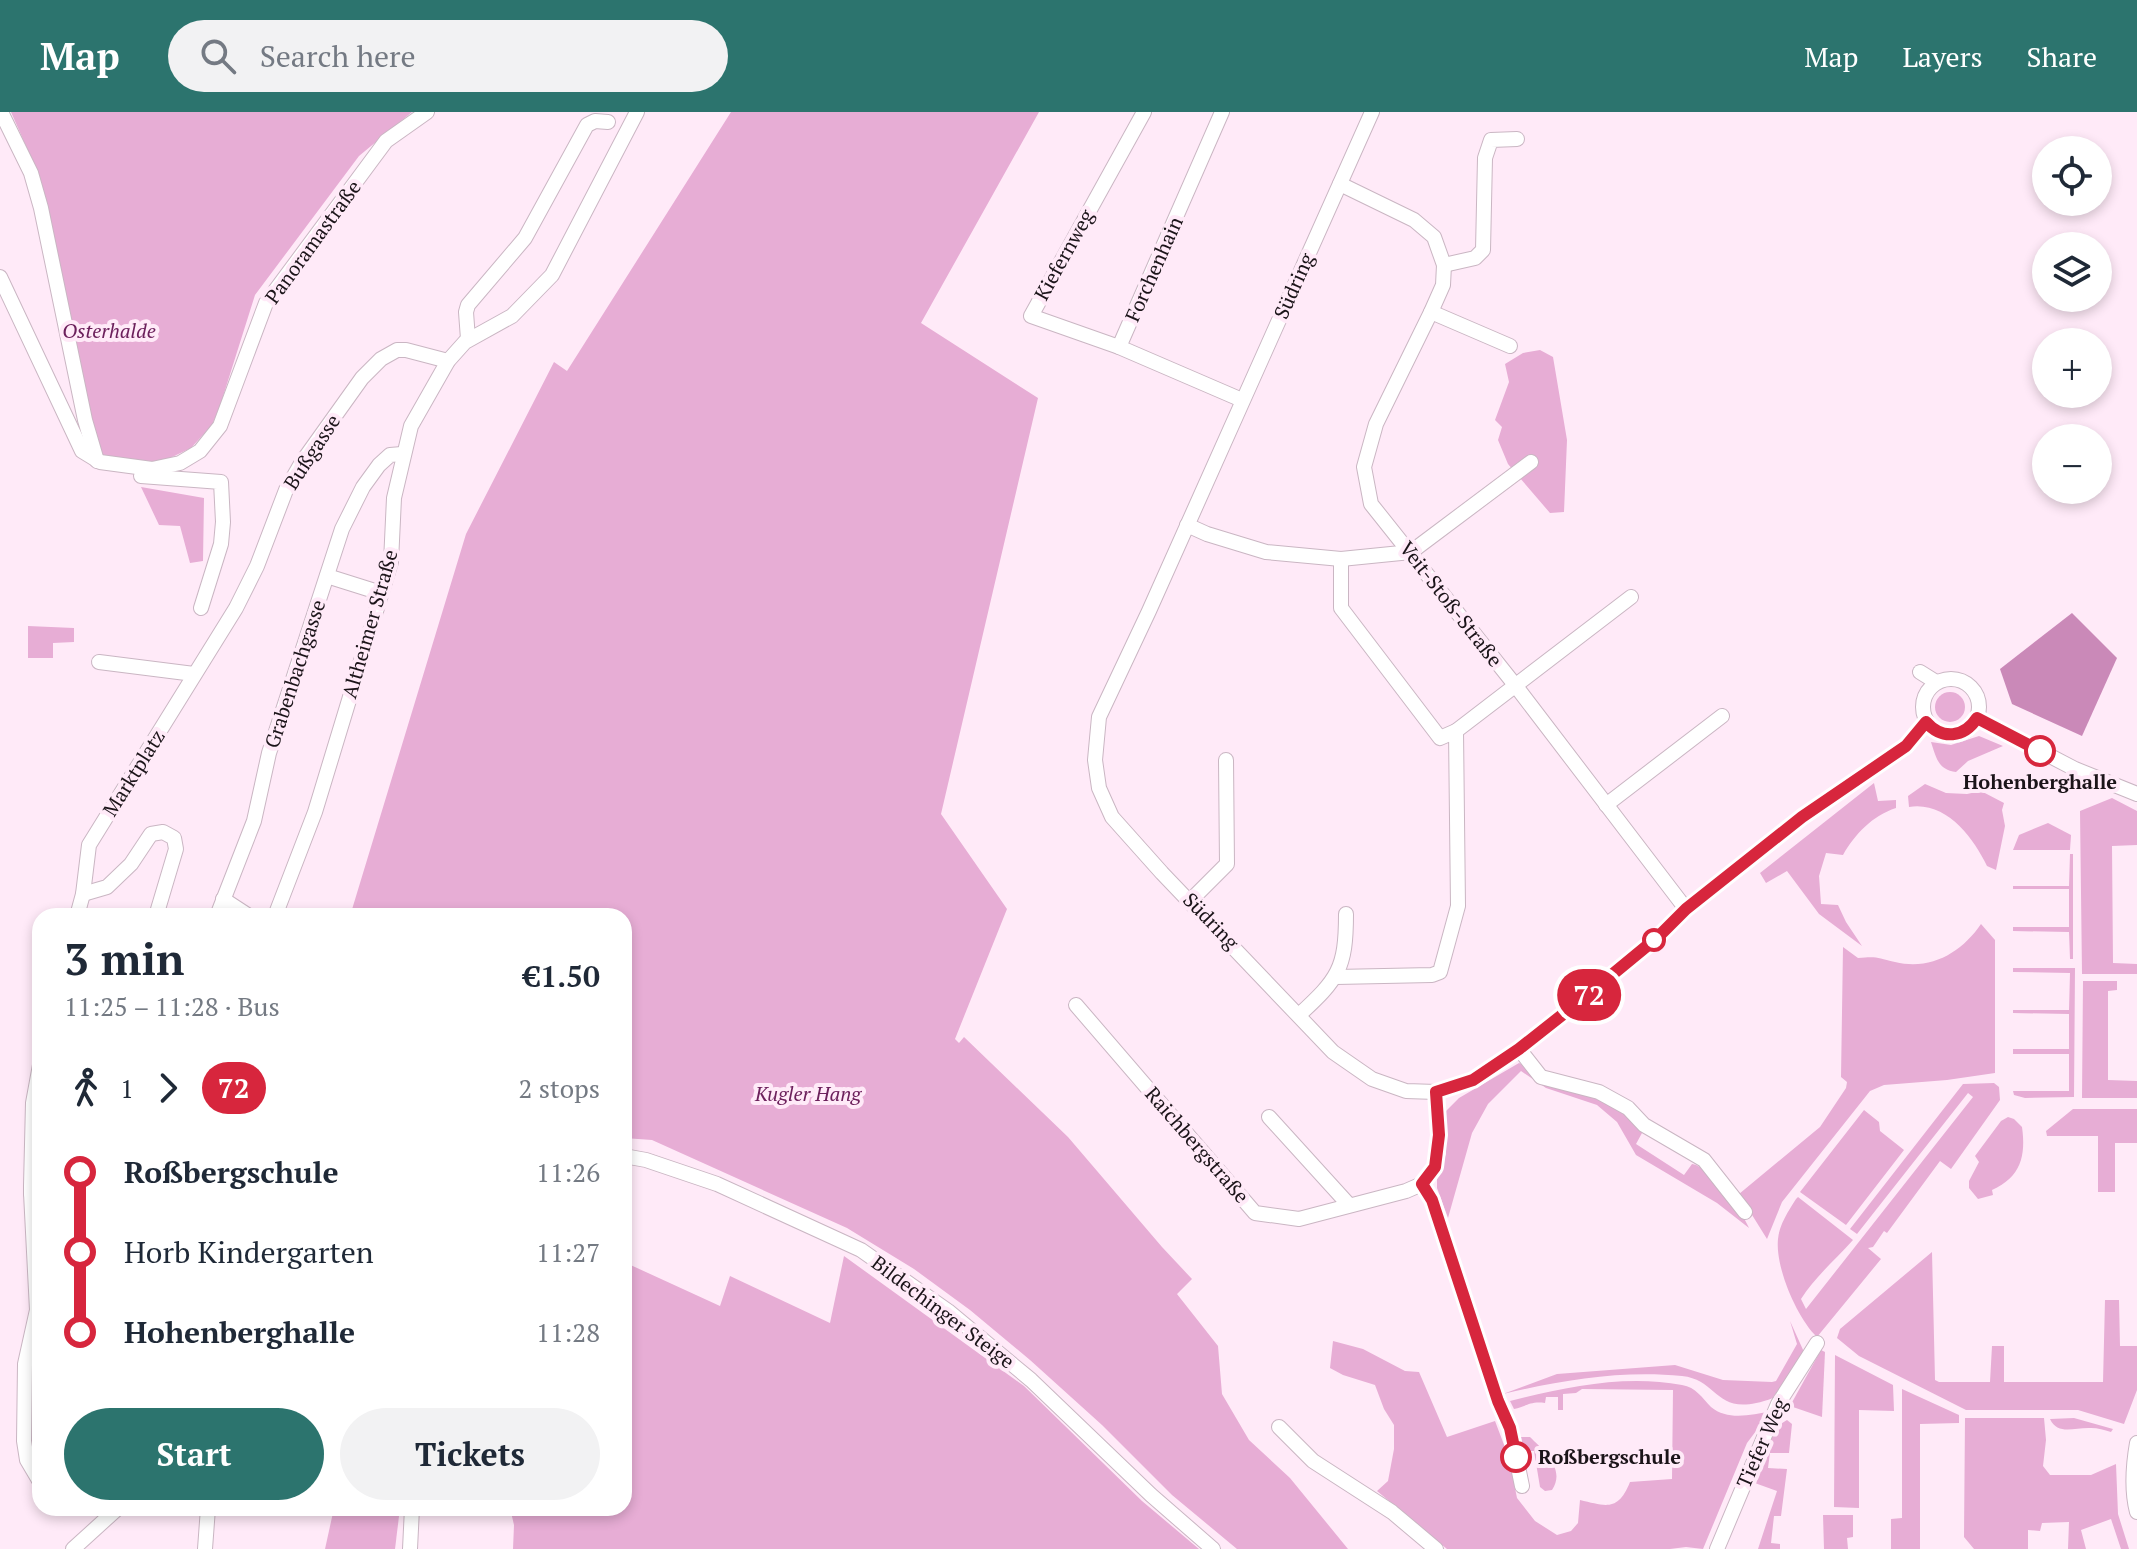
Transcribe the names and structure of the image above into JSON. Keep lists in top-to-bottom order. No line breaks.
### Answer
{"streets":{"street":["Panoramastraße","Kiefernweg","Forchenhain","Südring","Bußgasse","Veit-Stoß-Straße","Altheimer Straße","Grabenbachgasse","Marktplatz","Raichbergstraße","Bildechinger Steige","Tiefer Weg"]},"crossings":[["Kiefernweg","Forchenhain"],["Forchenhain","Südring"],["Südring","Veit-Stoß-Straße"],["Bußgasse","Altheimer Straße"],["Bußgasse","Marktplatz"],["Altheimer Straße","Grabenbachgasse"]],"parks":["Osterhalde","Kugler Hang"],"places":["Hohenberghalle","Roßbergschule"],"lines":["bus line 72"],"page":{"header":"Map","search":"Search here","nav":["Map","Layers","Share"],"on_map":"72","map_buttons":["+","−"],"heading":["3 min","11:25 – 11:28 · Bus","€1.50"],"legs":["1","72","2 stops"],"list":[{"name":"Roßbergschule","value":"11:26"},{"name":"Horb Kindergarten","value":"11:27"},{"name":"Hohenberghalle","value":"11:28"}],"buttons":["Start","Tickets"]}}
